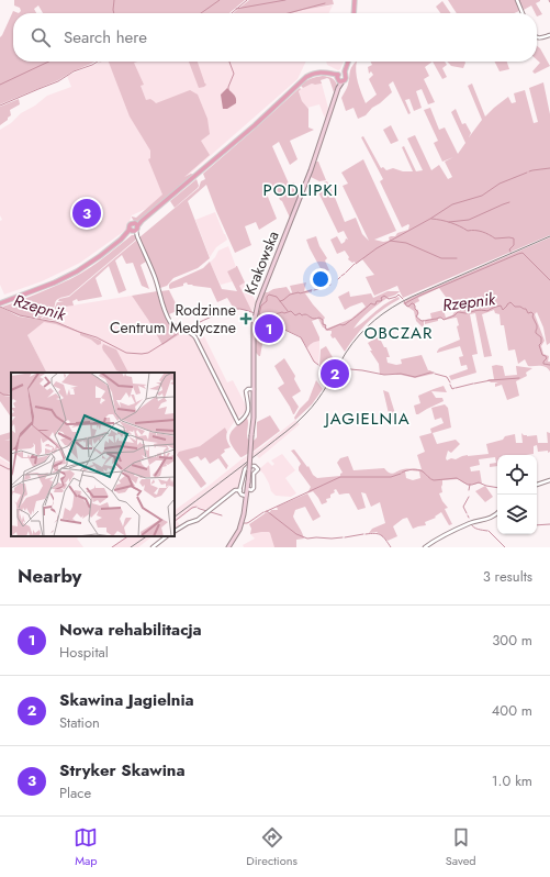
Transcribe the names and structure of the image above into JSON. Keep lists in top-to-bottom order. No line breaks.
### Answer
{"streets":{"main road":["Krakowska"]},"districts":["PODLIPKI","OBCZAR","JAGIELNIA"],"water":["Rzepnik"],"places":{"health":["Rodzinne Centrum Medyczne"]},"page":{"search":"Search here","pins":["3","1","2"],"heading":["Nearby","3 results"],"list":[{"mark":"1","name":"Nowa rehabilitacja","note":"Hospital","value":"300 m"},{"mark":"2","name":"Skawina Jagielnia","note":"Station","value":"400 m"},{"mark":"3","name":"Stryker Skawina","note":"Place","value":"1.0 km"}],"nav":["Map","Directions","Saved"]}}
